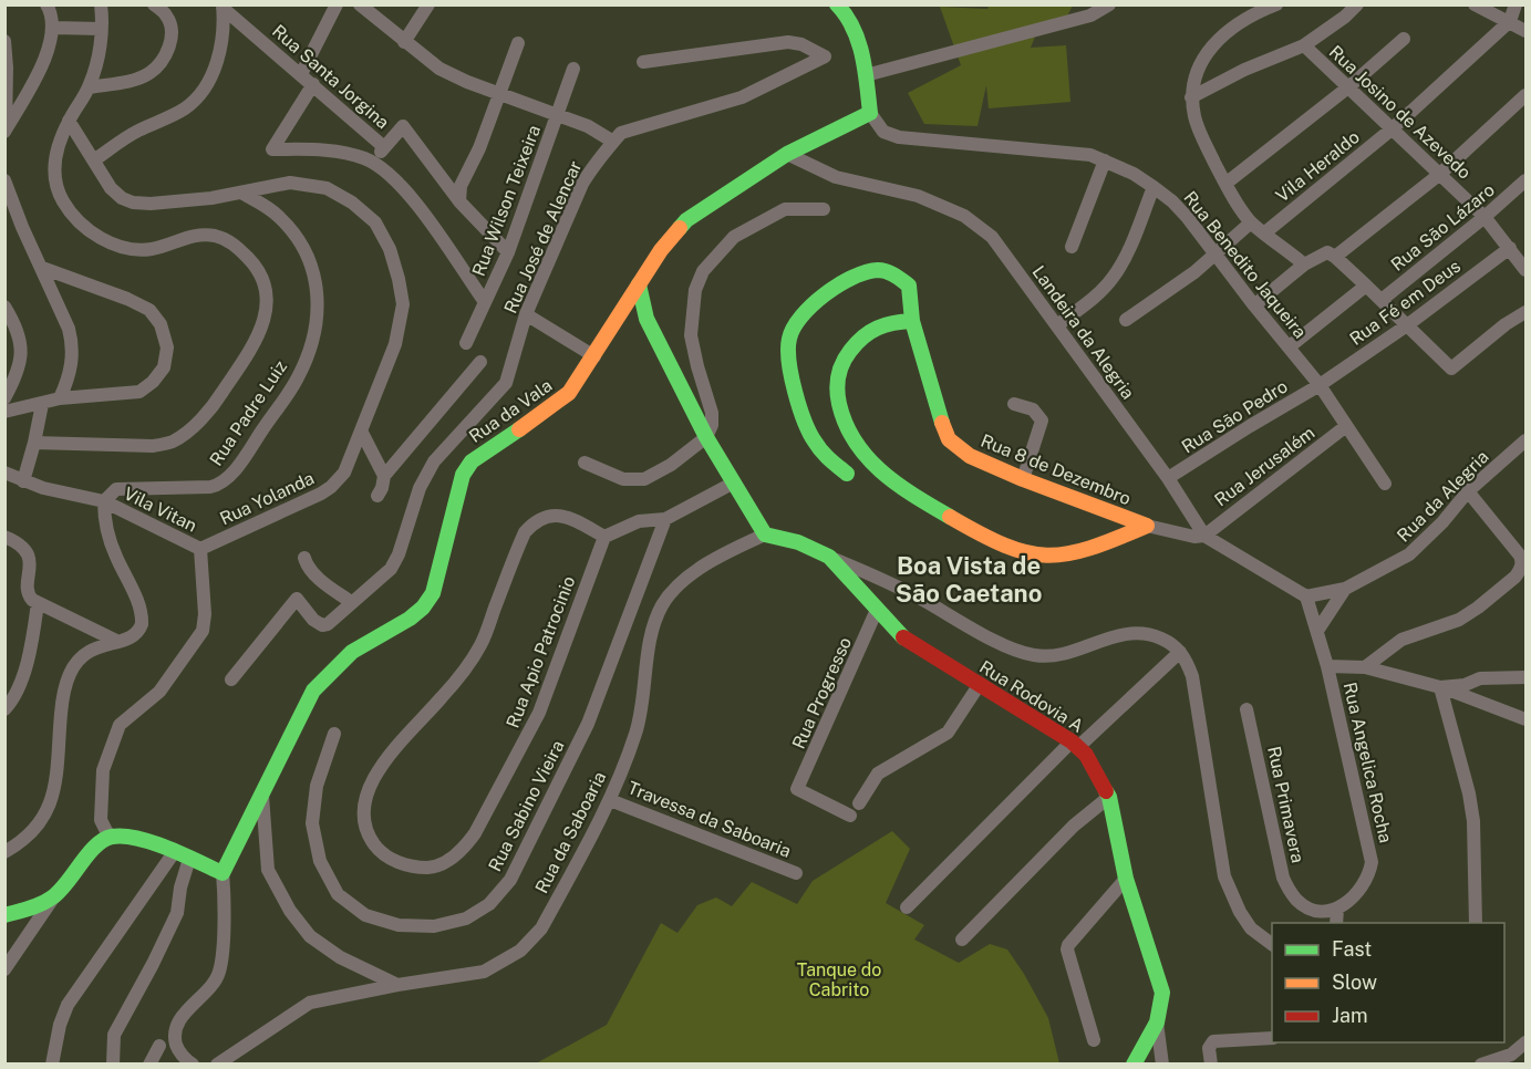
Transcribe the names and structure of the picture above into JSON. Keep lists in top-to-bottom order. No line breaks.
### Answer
{"streets":{"street":["Rua Santa Jorgina","Rua Josino de Azevedo","Vila Heraldo","Rua Wilson Teixeira","Rua São Lázaro","Rua José de Alencar","Rua Benedito Jaqueira","Rua Fé em Deus","Landeira da Alegria","Rua da Vala","Rua Padre Luiz","Rua São Pedro","Rua Jerusalém","Rua 8 de Dezembro","Rua da Alegria","Rua Yolanda","Vila Vitan","Rua Apio Patrocinio","Rua Progresso","Rua Rodovia A","Rua Angelica Rocha","Rua Primavera","Rua Sabino Vieira","Travessa da Saboaria","Rua da Saboaria"]},"crossings":[["Rua Josino de Azevedo","Vila Heraldo"],["Rua Josino de Azevedo","Rua São Lázaro"],["Rua Josino de Azevedo","Rua Fé em Deus"],["Rua Benedito Jaqueira","Rua Fé em Deus"],["Rua Benedito Jaqueira","Rua da Vala"],["Rua Benedito Jaqueira","Rua São Pedro"],["Rua Benedito Jaqueira","Rua Jerusalém"],["Rua Fé em Deus","Rua São Pedro"],["Landeira da Alegria","Rua da Vala"],["Landeira da Alegria","Rua São Pedro"],["Landeira da Alegria","Rua Jerusalém"],["Landeira da Alegria","Rua 8 de Dezembro"],["Landeira da Alegria","Rua da Alegria"],["Landeira da Alegria","Rua Angelica Rocha"],["Rua Padre Luiz","Rua Yolanda"],["Rua Padre Luiz","Vila Vitan"],["Rua Jerusalém","Rua 8 de Dezembro"],["Rua da Alegria","Rua Angelica Rocha"],["Rua Yolanda","Vila Vitan"],["Rua Progresso","Rua Rodovia A"],["Rua Angelica Rocha","Rua Primavera"],["Travessa da Saboaria","Rua da Saboaria"]],"districts":["Boa Vista de São Caetano"],"parks":["Tanque do Cabrito"],"legend":["Fast","Slow","Jam"]}
